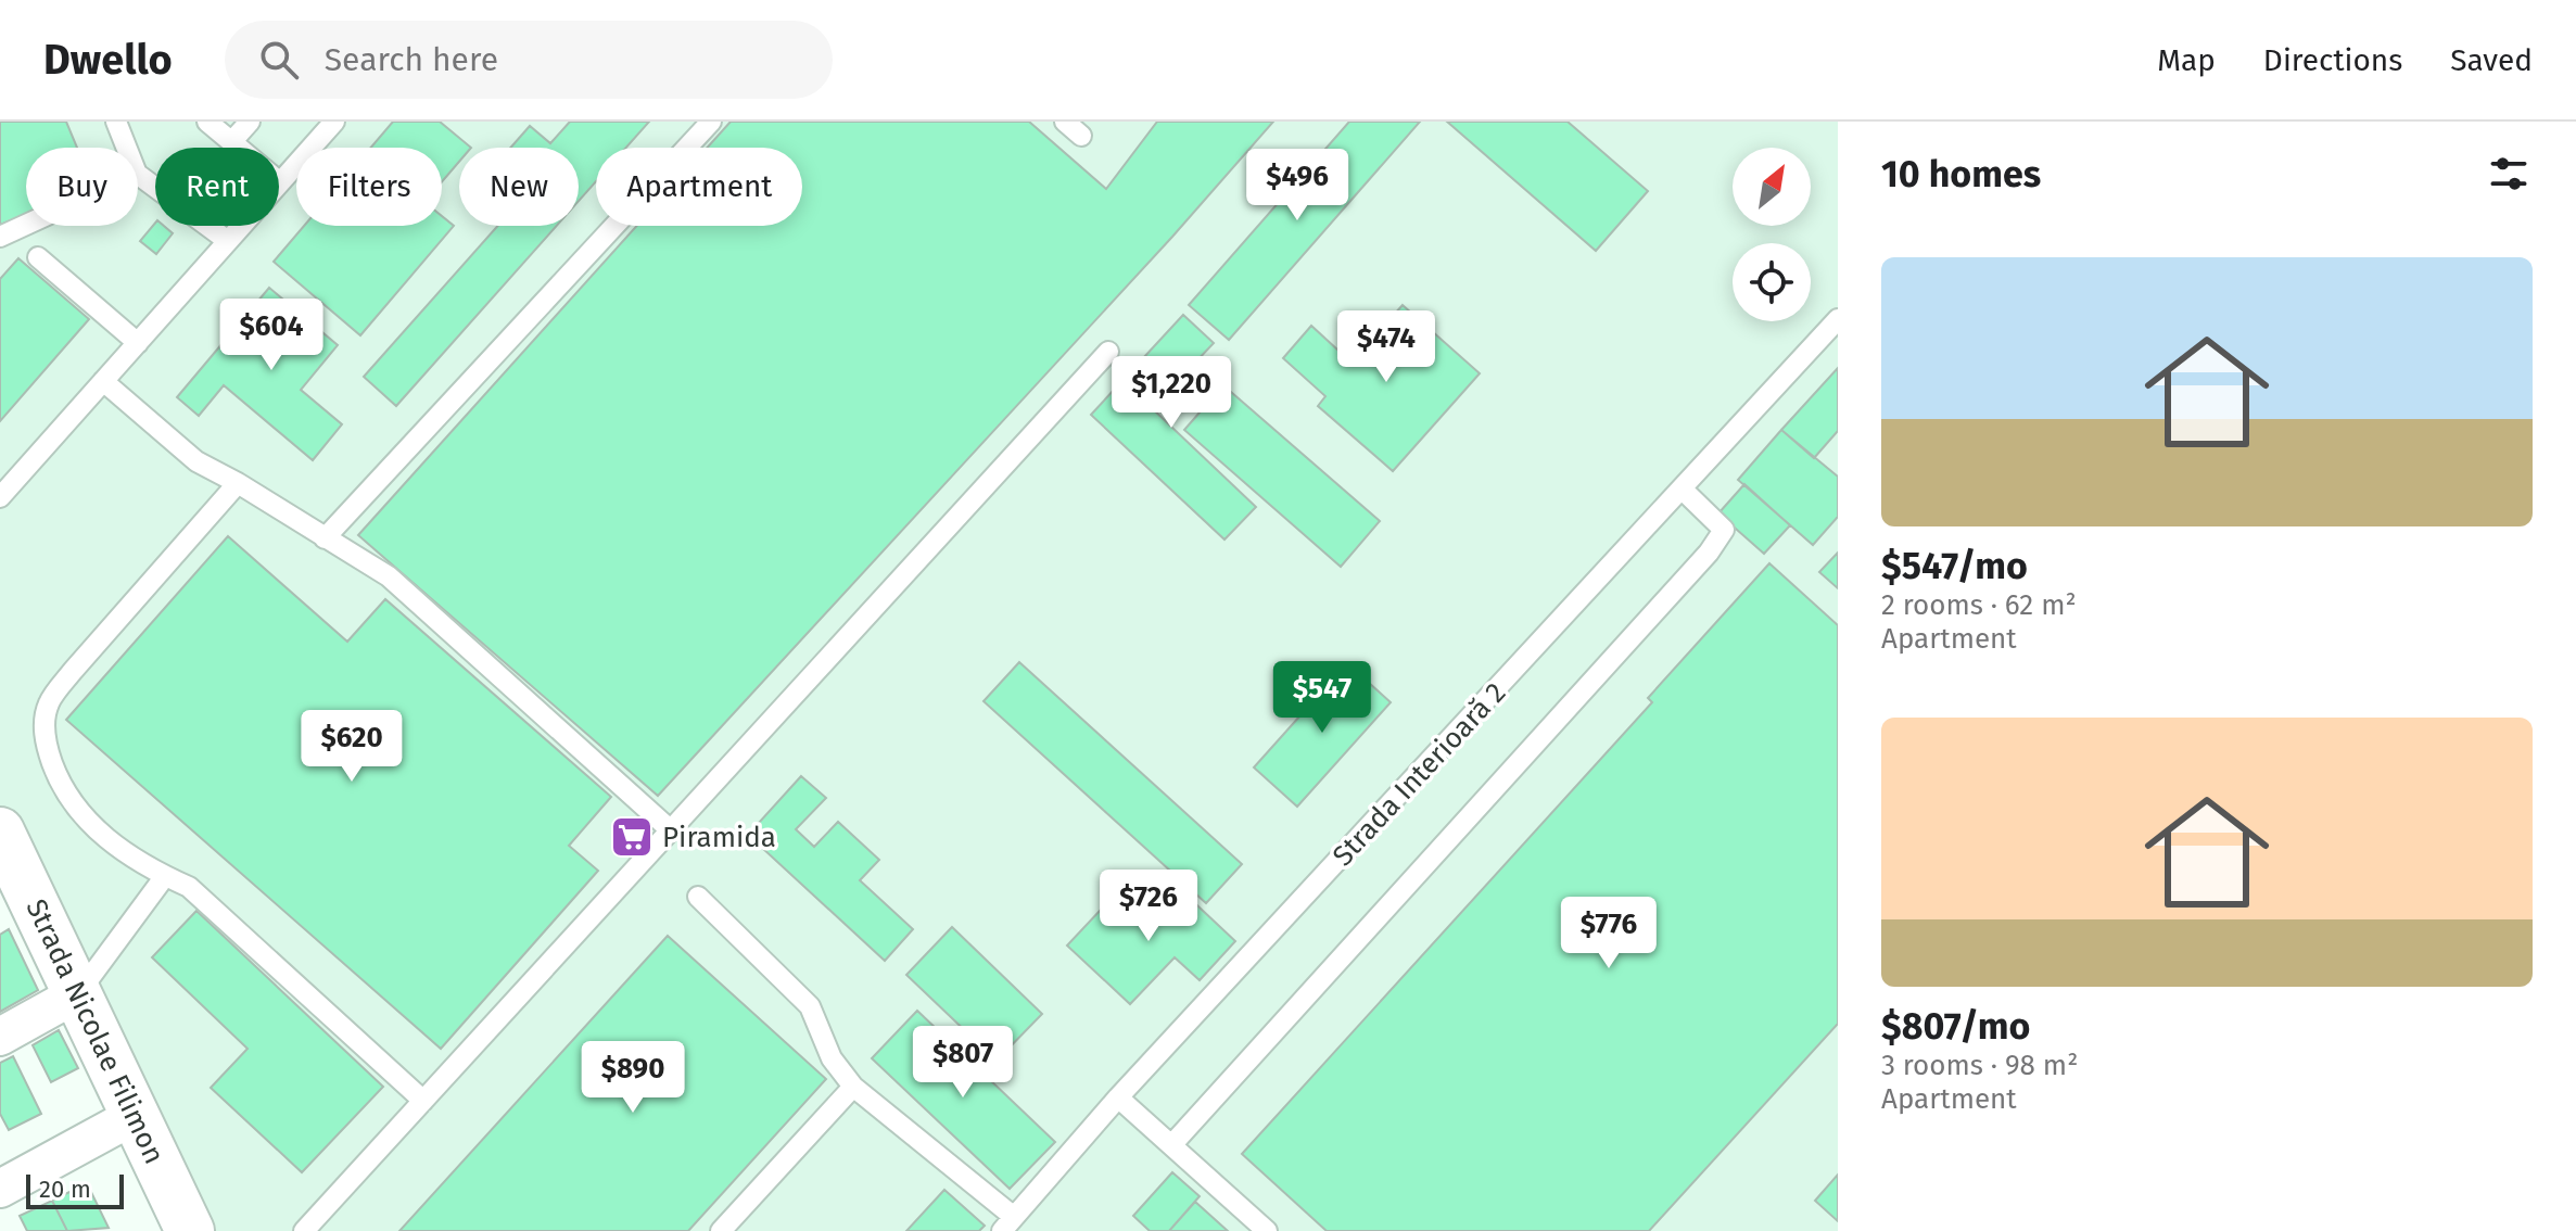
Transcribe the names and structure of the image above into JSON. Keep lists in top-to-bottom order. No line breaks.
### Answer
{"streets":{"street":["Strada Nicolae Filimon"],"lane":["Strada Interioară 2"]},"places":{"supermarket":["Piramida"]},"scale_bar":"20 m","north":"top right","page":{"header":"Dwello","search":"Search here","nav":["Map","Directions","Saved"],"heading":"10 homes","chip":["Buy","Rent","Filters","New","Apartment"],"price":["$496","$604","$474","$1,220","$547","$620","$726","$776","$807","$890"],"list":[{"name":"$547/mo","note":"2 rooms · 62 m² · Apartment"},{"name":"$807/mo","note":"3 rooms · 98 m² · Apartment"}],"scale":"20 m"}}
